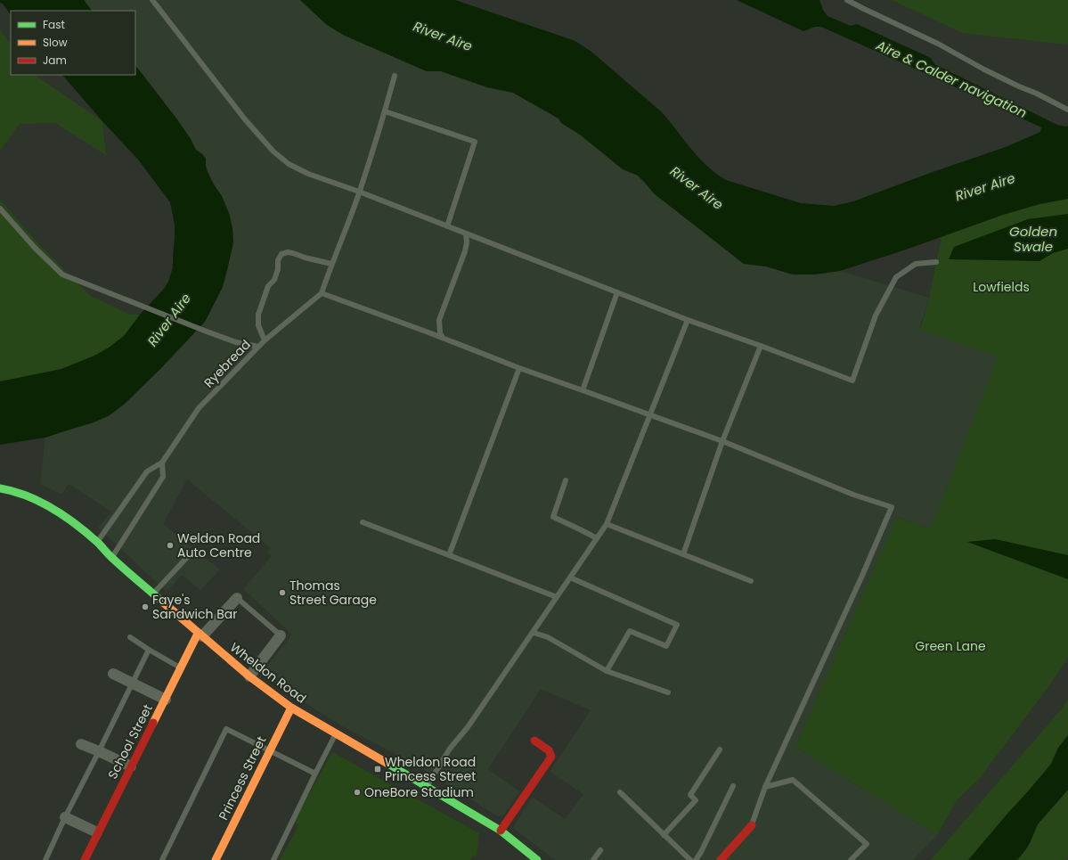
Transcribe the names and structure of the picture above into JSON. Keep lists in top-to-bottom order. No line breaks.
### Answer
{"streets":{"street":["Wheldon Road","School Street","Princess Street"],"lane":["Ryebread"]},"crossings":[["Ryebread","Wheldon Road"],["Wheldon Road","School Street"],["Wheldon Road","Princess Street"]],"water":["River Aire","Aire & Calder navigation","Golden Swale"],"parks":["Lowfields","Green Lane"],"places":{"other":["Weldon Road Auto Centre","Thomas Street Garage","Faye's Sandwich Bar","OneBore Stadium"],"transit":["Wheldon Road Princess Street"]},"legend":["Fast","Slow","Jam"]}
